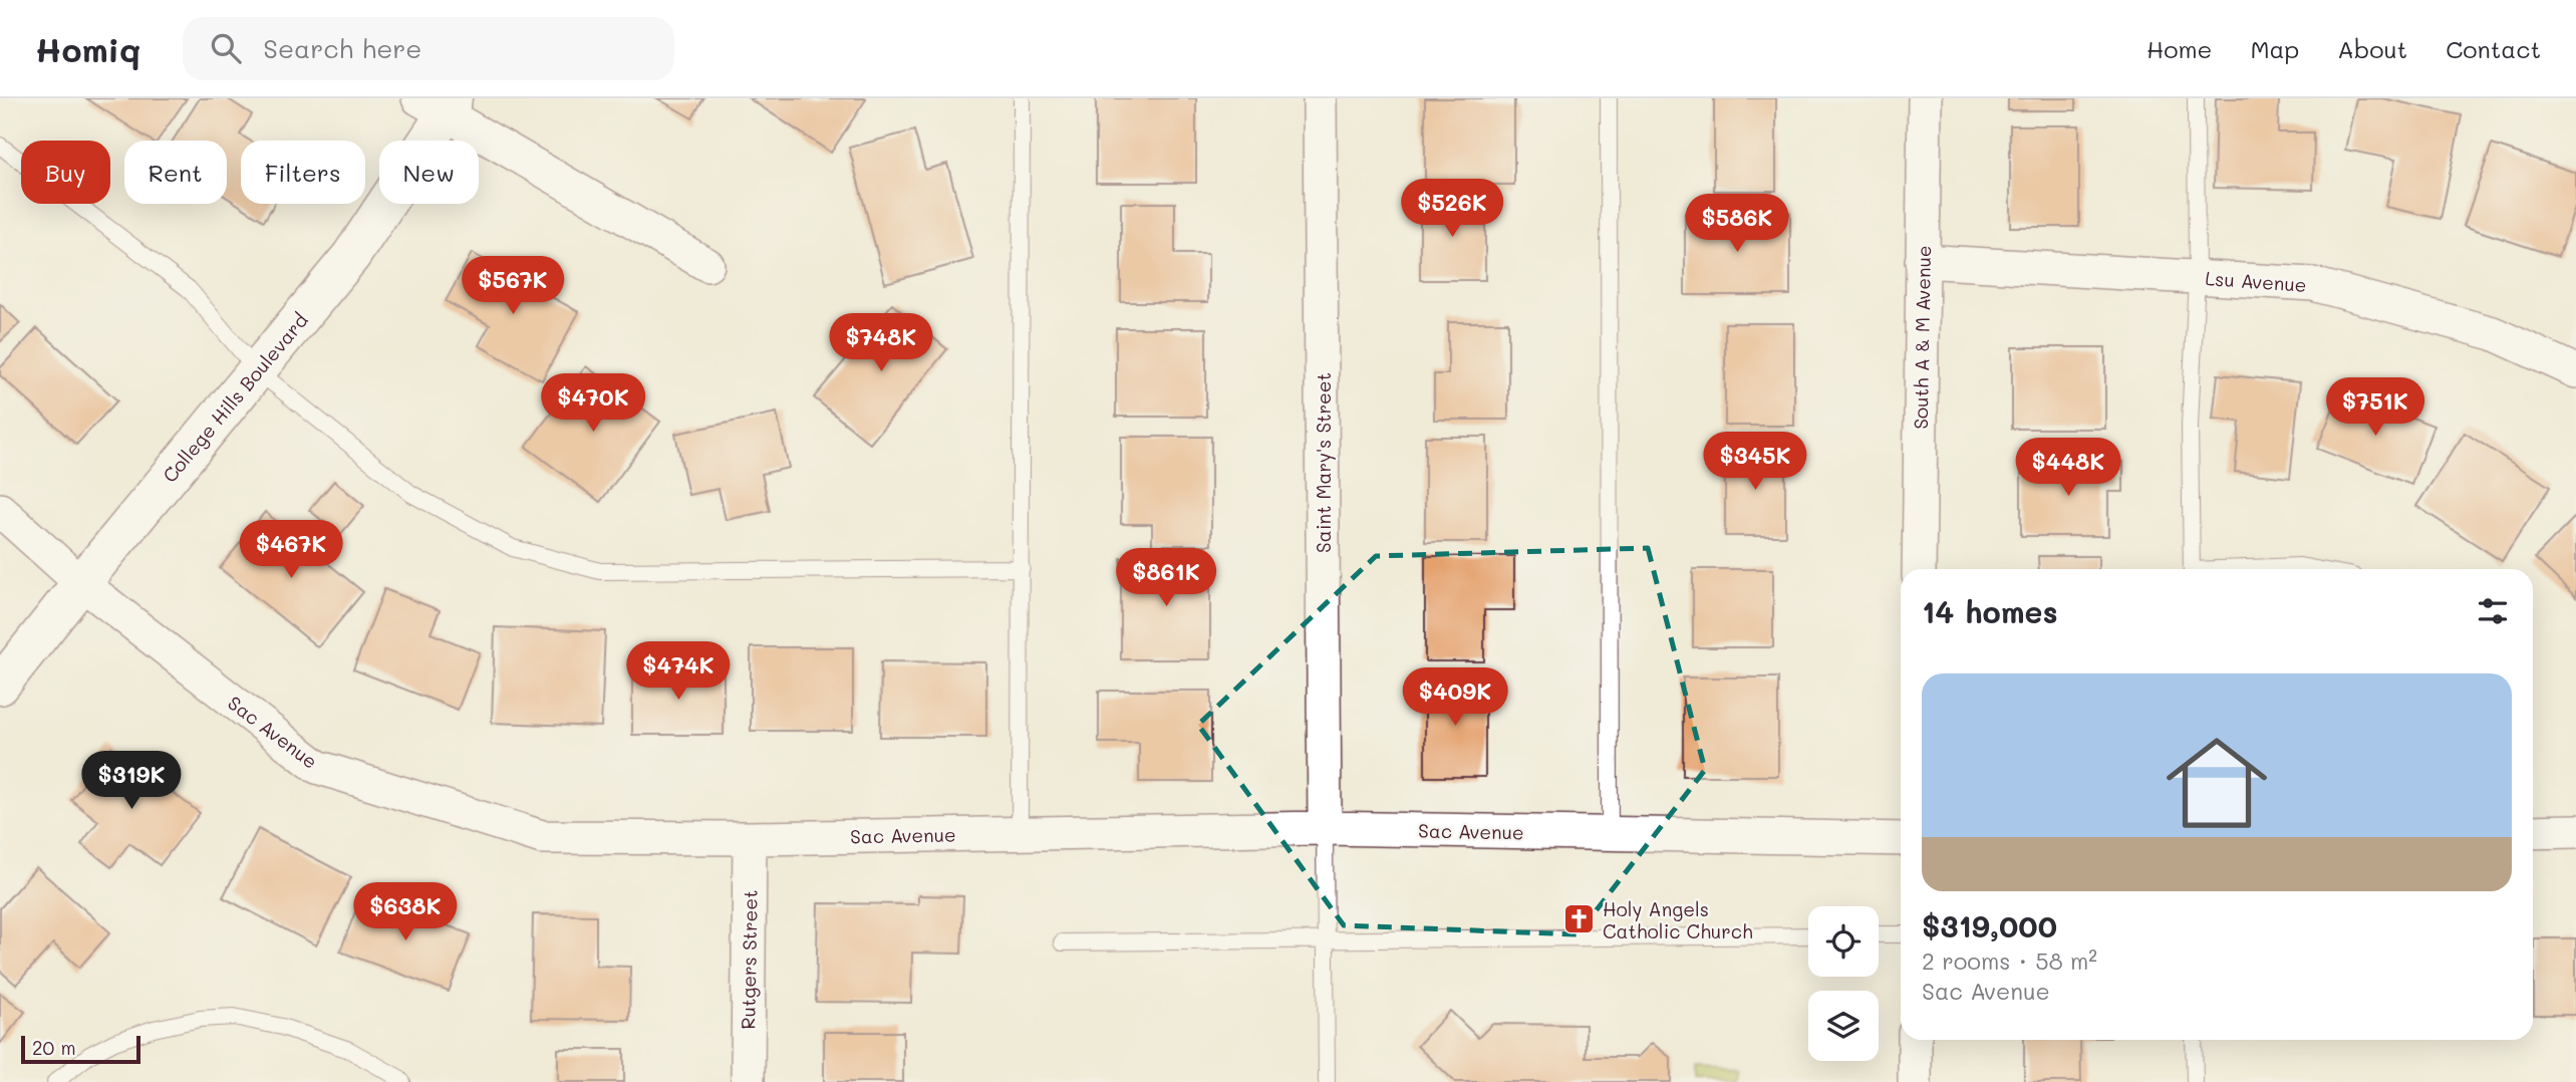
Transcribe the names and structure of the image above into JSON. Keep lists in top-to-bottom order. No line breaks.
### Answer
{"streets":{"street":["Lsu Avenue","South A & M Avenue","College Hills Boulevard","Saint Mary's Street","Sac Avenue","Rutgers Street"]},"crossings":[["Lsu Avenue","South A & M Avenue"],["College Hills Boulevard","Sac Avenue"],["Saint Mary's Street","Sac Avenue"],["Sac Avenue","Rutgers Street"]],"places":{"church":["Holy Angels Catholic Church"]},"scale_bar":"20 m","page":{"header":"Homiq","search":"Search here","nav":["Home","Map","About","Contact"],"chip":["Buy","Rent","Filters","New"],"price":["$526K","$586K","$567K","$748K","$470K","$751K","$345K","$448K","$467K","$861K","$474K","$409K","$319K","$638K"],"heading":"14 homes","list":[{"name":"$319,000","note":"2 rooms · 58 m² · Sac Avenue"}],"scale":"20 m"}}
